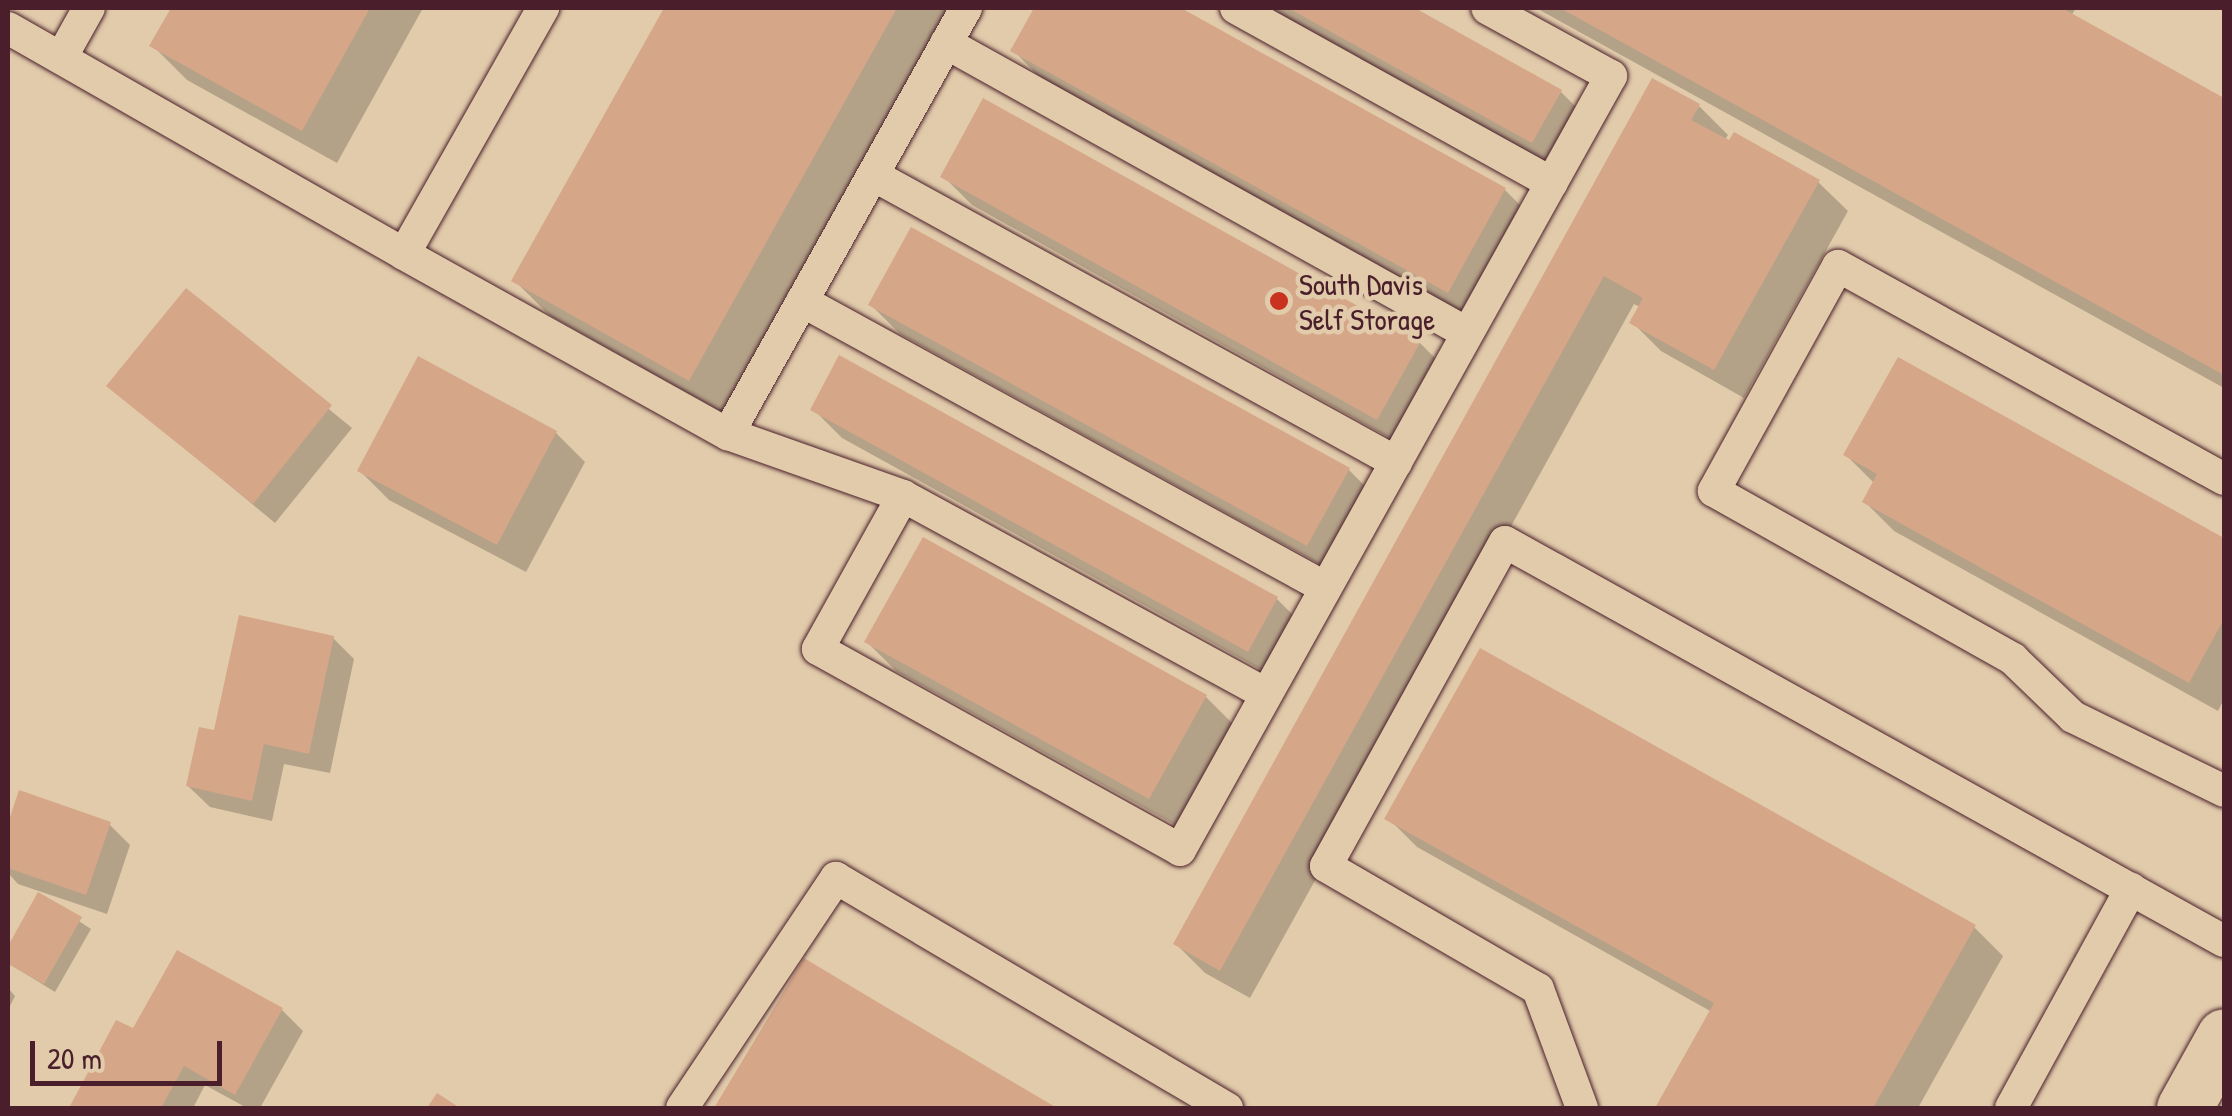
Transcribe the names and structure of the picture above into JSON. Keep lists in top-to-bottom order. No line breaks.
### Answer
{"places":["South Davis Self Storage"],"scale_bar":"20 m"}
